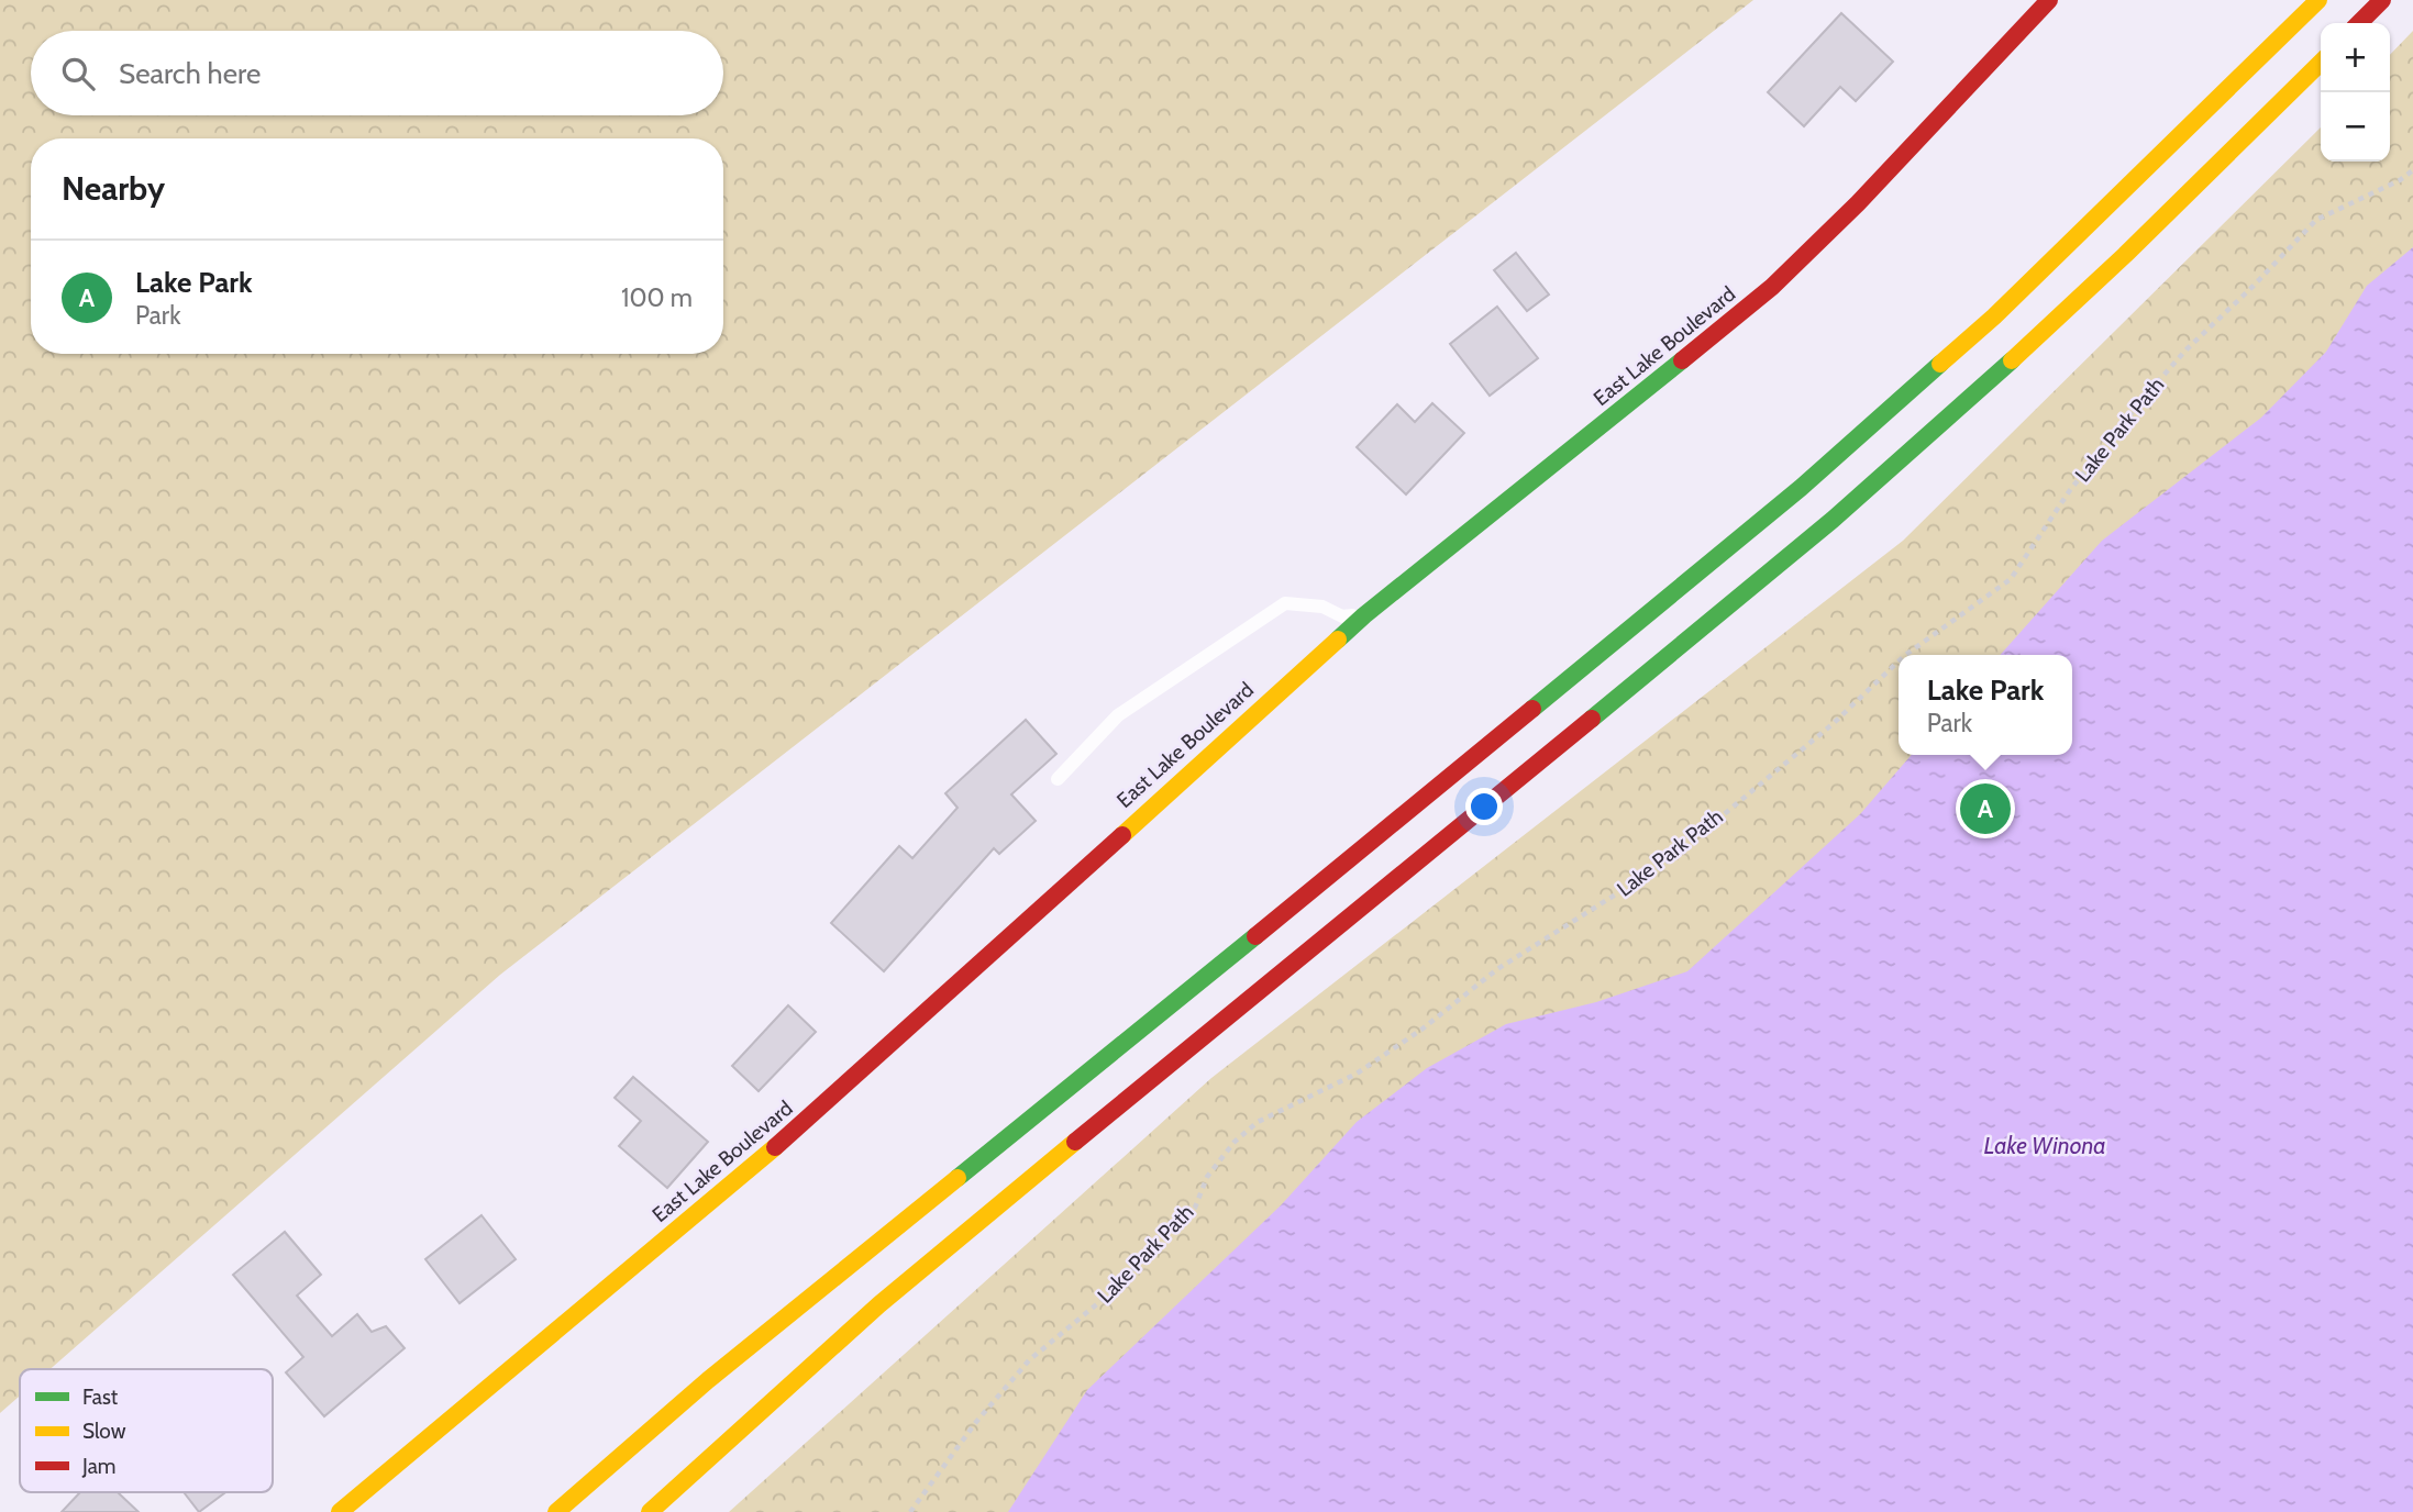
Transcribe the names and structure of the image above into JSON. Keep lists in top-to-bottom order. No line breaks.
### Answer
{"streets":{"main road":["East Lake Boulevard"],"path":["Lake Park Path"]},"water":["Lake Winona"],"legend":["Fast","Slow","Jam"],"page":{"map_buttons":["+","−"],"search":"Search here","heading":"Nearby","list":[{"mark":"A","name":"Lake Park","note":"Park","value":"100 m"}],"popup":["Lake Park","Park"],"pins":"A"}}
